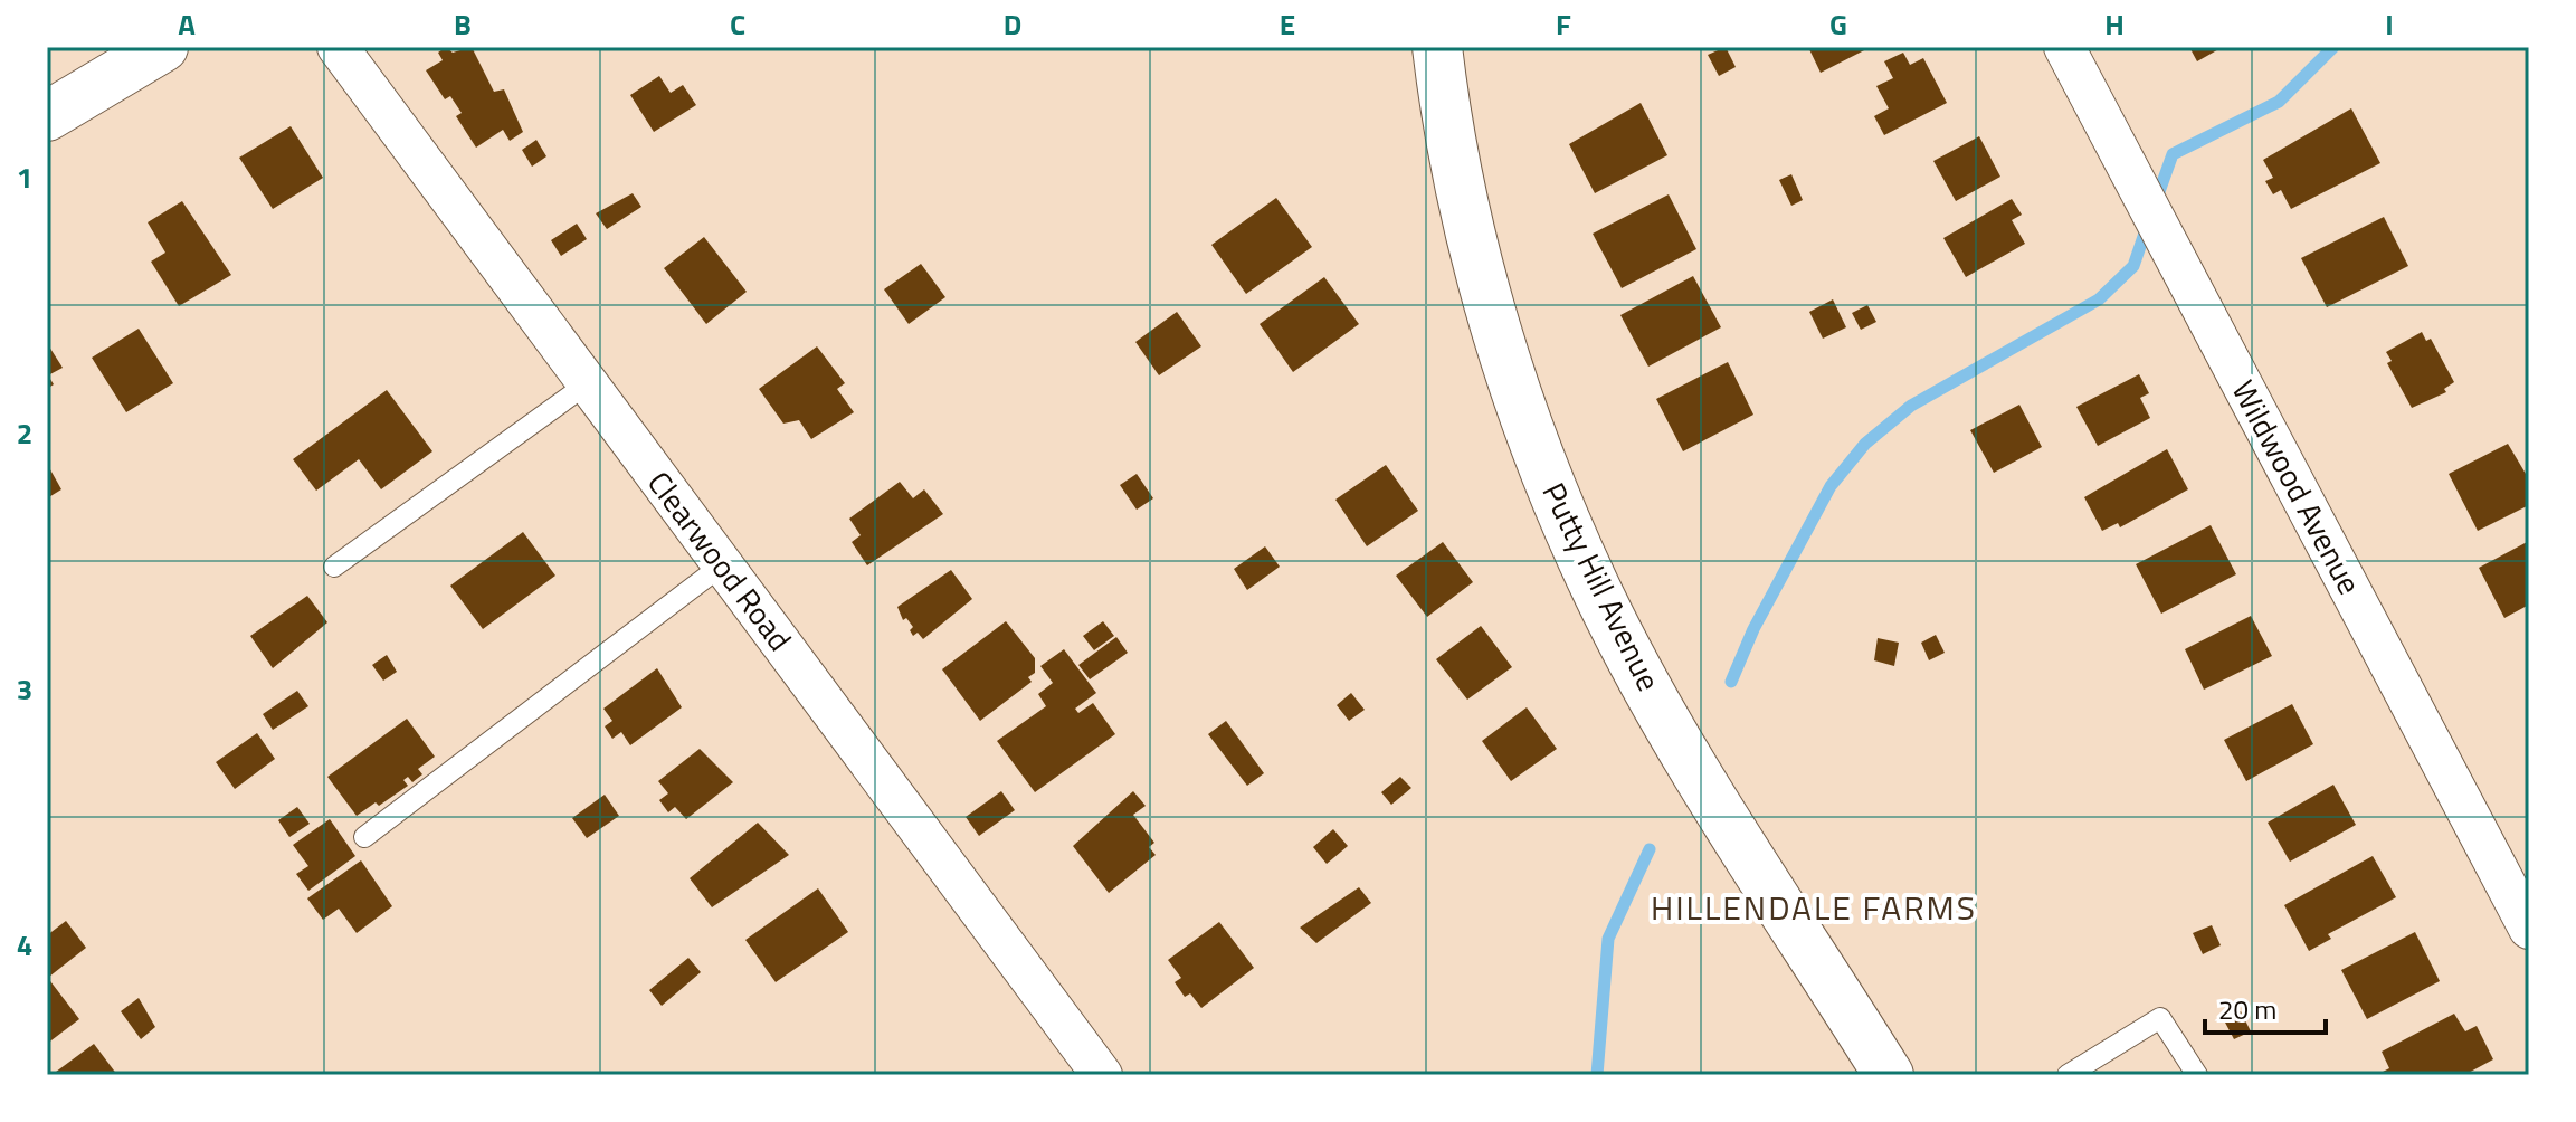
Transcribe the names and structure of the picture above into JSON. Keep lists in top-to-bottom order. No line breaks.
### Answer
{"streets":{"street":["Wildwood Avenue","Clearwood Road","Putty Hill Avenue"]},"districts":["HILLENDALE FARMS"],"scale_bar":"20 m","grid":{"columns":["A","B","C","D","E","F","G","H","I"],"rows":["1","2","3","4"]}}
